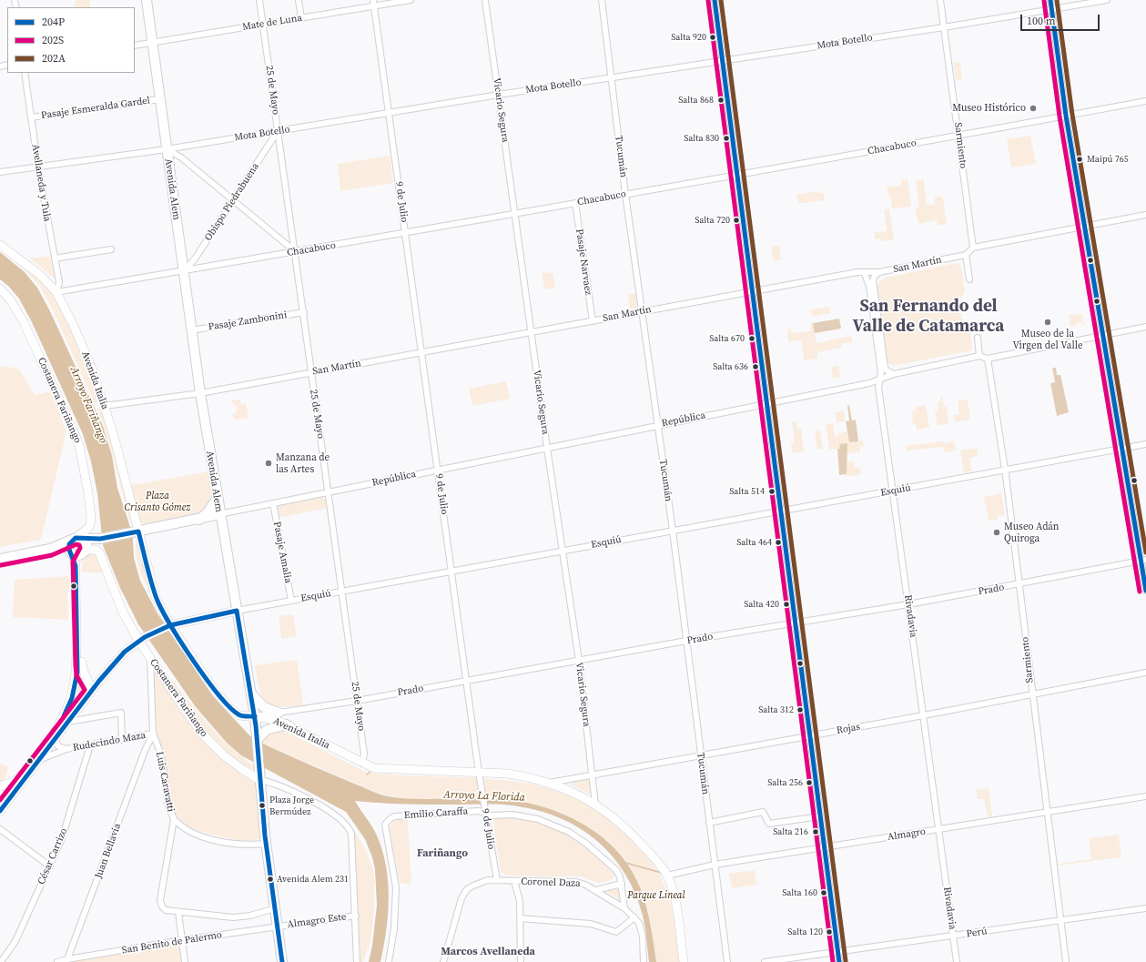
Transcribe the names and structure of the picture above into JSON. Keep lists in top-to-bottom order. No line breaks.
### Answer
{"streets":{"main road":["Avenida Alem","Avenida Italia","Costanera Fariñango","Esquiú"],"street":["Mate de Luna","Mota Botello","25 de Mayo","Pasaje Esmeralda Gardel","Vicario Segura","Sarmiento","Chacabuco","Tucumán","Avellaneda y Tula","Obispo Piedrabuena","9 de Julio","Pasaje Narvaez","San Martín","Pasaje Zambonini","República","Pasaje Amalia","Prado","Rivadavia","Rojas","Rudecindo Maza","Luis Caravatti","Emilio Caraffa","Almagro","Juan Bellavia","César Carrizo","Coronel Daza","Almagro Este","Perú","San Benito de Palermo"]},"crossings":[["Mate de Luna","25 de Mayo"],["Mate de Luna","Avenida Alem"],["Mate de Luna","9 de Julio"],["Mota Botello","25 de Mayo"],["Mota Botello","Vicario Segura"],["Mota Botello","Sarmiento"],["Mota Botello","Tucumán"],["Mota Botello","Avellaneda y Tula"],["Mota Botello","Avenida Alem"],["Mota Botello","Obispo Piedrabuena"],["Mota Botello","9 de Julio"],["25 de Mayo","Chacabuco"],["25 de Mayo","Obispo Piedrabuena"],["25 de Mayo","San Martín"],["25 de Mayo","Pasaje Zambonini"],["25 de Mayo","Avenida Italia"],["25 de Mayo","República"],["25 de Mayo","Esquiú"],["25 de Mayo","Prado"],["Pasaje Esmeralda Gardel","Avellaneda y Tula"],["Pasaje Esmeralda Gardel","Avenida Alem"],["Vicario Segura","Chacabuco"],["Vicario Segura","San Martín"],["Vicario Segura","Avenida Italia"],["Vicario Segura","República"],["Vicario Segura","Esquiú"],["Vicario Segura","Prado"],["Vicario Segura","Rojas"],["Sarmiento","Chacabuco"],["Sarmiento","Esquiú"],["Sarmiento","Prado"],["Sarmiento","Rojas"],["Sarmiento","Almagro"],["Sarmiento","Perú"],["Chacabuco","Tucumán"],["Chacabuco","Avellaneda y Tula"],["Chacabuco","Avenida Alem"],["Chacabuco","Obispo Piedrabuena"],["Chacabuco","9 de Julio"],["Chacabuco","Pasaje Narvaez"],["Chacabuco","Avenida Italia"],["Tucumán","San Martín"],["Tucumán","República"],["Tucumán","Esquiú"],["Tucumán","Prado"],["Tucumán","Rojas"],["Tucumán","Almagro"],["Avellaneda y Tula","Avenida Italia"],["Avenida Alem","Obispo Piedrabuena"],["Avenida Alem","San Martín"],["Avenida Alem","Pasaje Zambonini"],["Avenida Alem","Avenida Italia"],["Avenida Alem","Costanera Fariñango"],["Avenida Alem","República"],["Avenida Alem","Esquiú"],["Avenida Alem","Prado"],["Avenida Alem","Almagro Este"],["Avenida Alem","San Benito de Palermo"],["9 de Julio","San Martín"],["9 de Julio","Avenida Italia"],["9 de Julio","República"],["9 de Julio","Esquiú"],["9 de Julio","Prado"],["9 de Julio","Emilio Caraffa"],["9 de Julio","Coronel Daza"],["Pasaje Narvaez","San Martín"],["San Martín","Avenida Italia"],["San Martín","Rivadavia"],["Avenida Italia","Esquiú"],["Avenida Italia","Prado"],["Avenida Italia","Rojas"],["Avenida Italia","Almagro"],["Costanera Fariñango","Esquiú"],["Costanera Fariñango","Luis Caravatti"],["Costanera Fariñango","Almagro Este"],["República","Pasaje Amalia"],["República","Rivadavia"],["Esquiú","Pasaje Amalia"],["Esquiú","Rivadavia"],["Esquiú","Rudecindo Maza"],["Prado","Rivadavia"],["Rivadavia","Rojas"],["Rivadavia","Almagro"],["Rivadavia","Perú"],["Rudecindo Maza","Luis Caravatti"],["Rudecindo Maza","Juan Bellavia"],["Rudecindo Maza","César Carrizo"],["Luis Caravatti","Juan Bellavia"],["Emilio Caraffa","Coronel Daza"],["Juan Bellavia","San Benito de Palermo"],["Almagro Este","San Benito de Palermo"]],"districts":["San Fernando del Valle de Catamarca","Fariñango","Marcos Avellaneda"],"water":["Arroyo Fariñango","Arroyo La Florida"],"parks":["Plaza Crisanto Gómez","Parque Lineal"],"places":["Salta 920","Salta 868","Museo Histórico","Salta 830","Maipú 765","Salta 720","Museo de la Virgen del Valle","Salta 670","Salta 636","Manzana de las Artes","Salta 514","Museo Adán Quiroga","Salta 464","Salta 420","Salta 312","Salta 256","Plaza Jorge Bermúdez","Salta 216","Avenida Alem 231","Salta 160","Salta 120"],"lines":["transit line 204P","transit line 202A","transit line 202S"],"legend":["204P","202S","202A"],"scale_bar":"100 m"}
